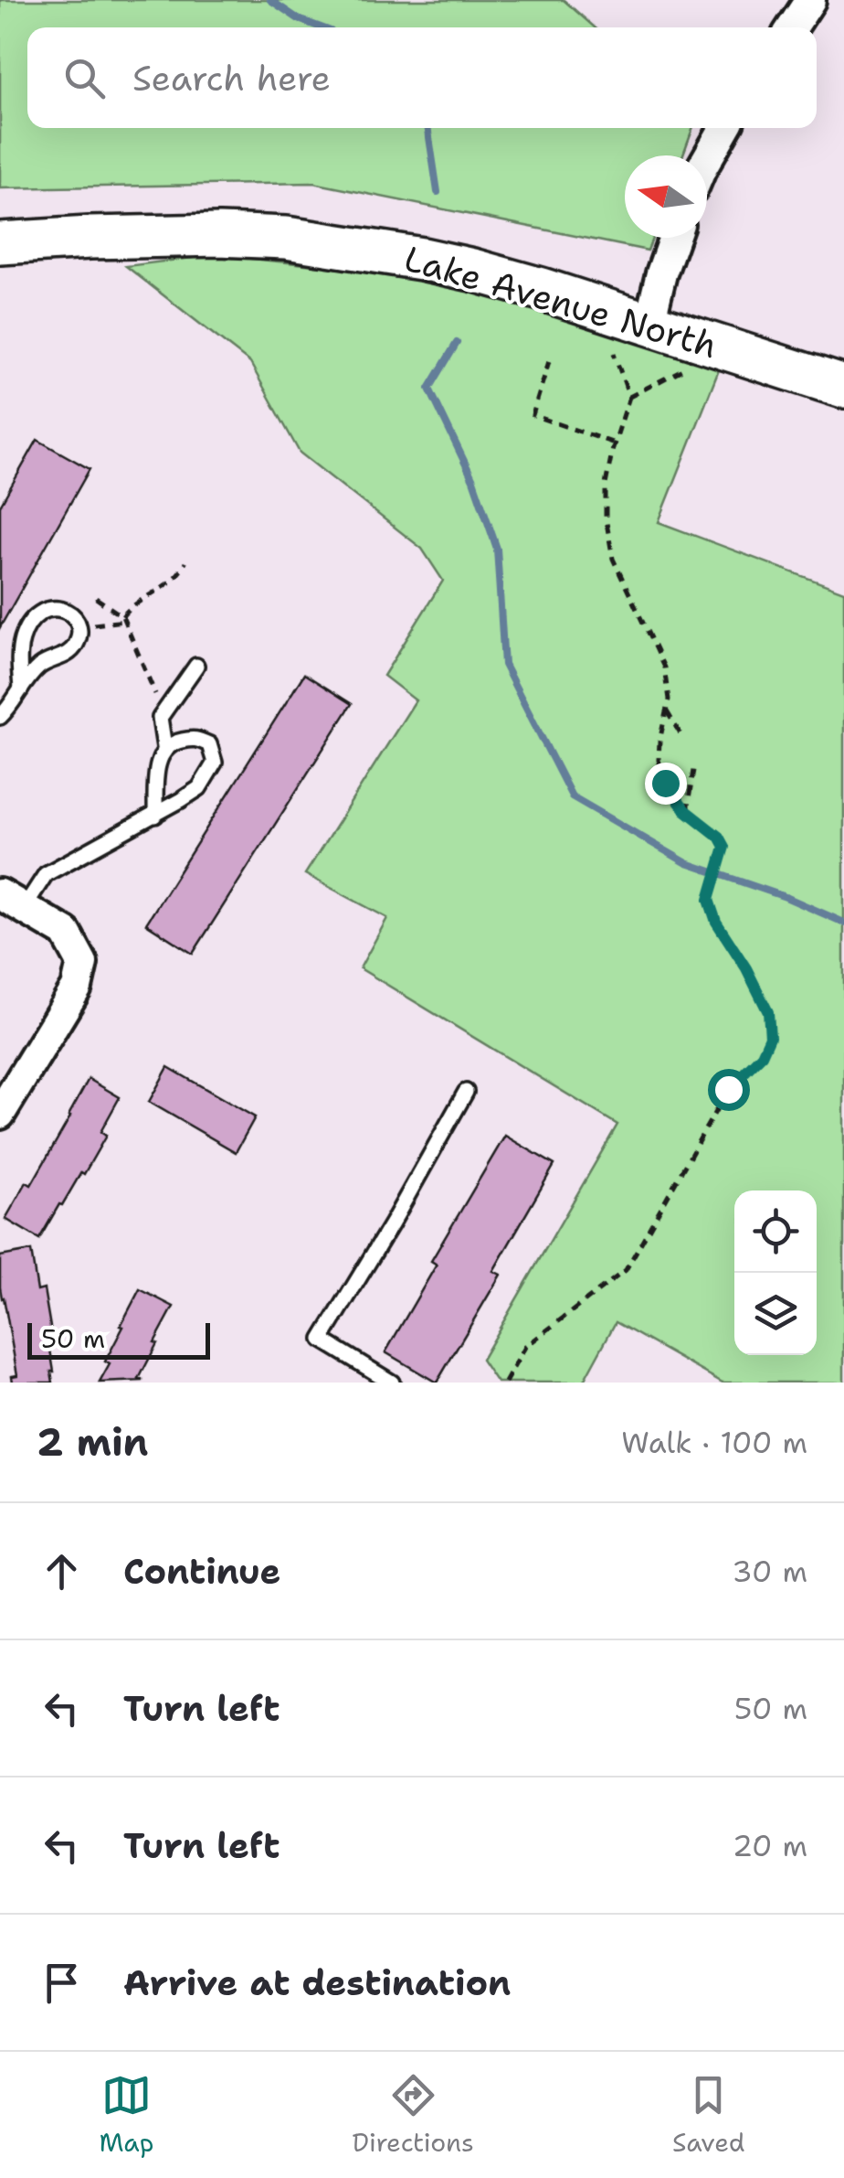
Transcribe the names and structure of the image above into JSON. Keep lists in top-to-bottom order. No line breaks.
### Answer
{"streets":{"street":["Lake Avenue North"]},"scale_bar":"50 m","north":"left","page":{"search":"Search here","scale":"50 m","heading":["2 min","Walk · 100 m"],"list":[["Continue","30 m"],["Turn left","50 m"],["Turn left","20 m"],"Arrive at destination"],"nav":["Map","Directions","Saved"]}}
